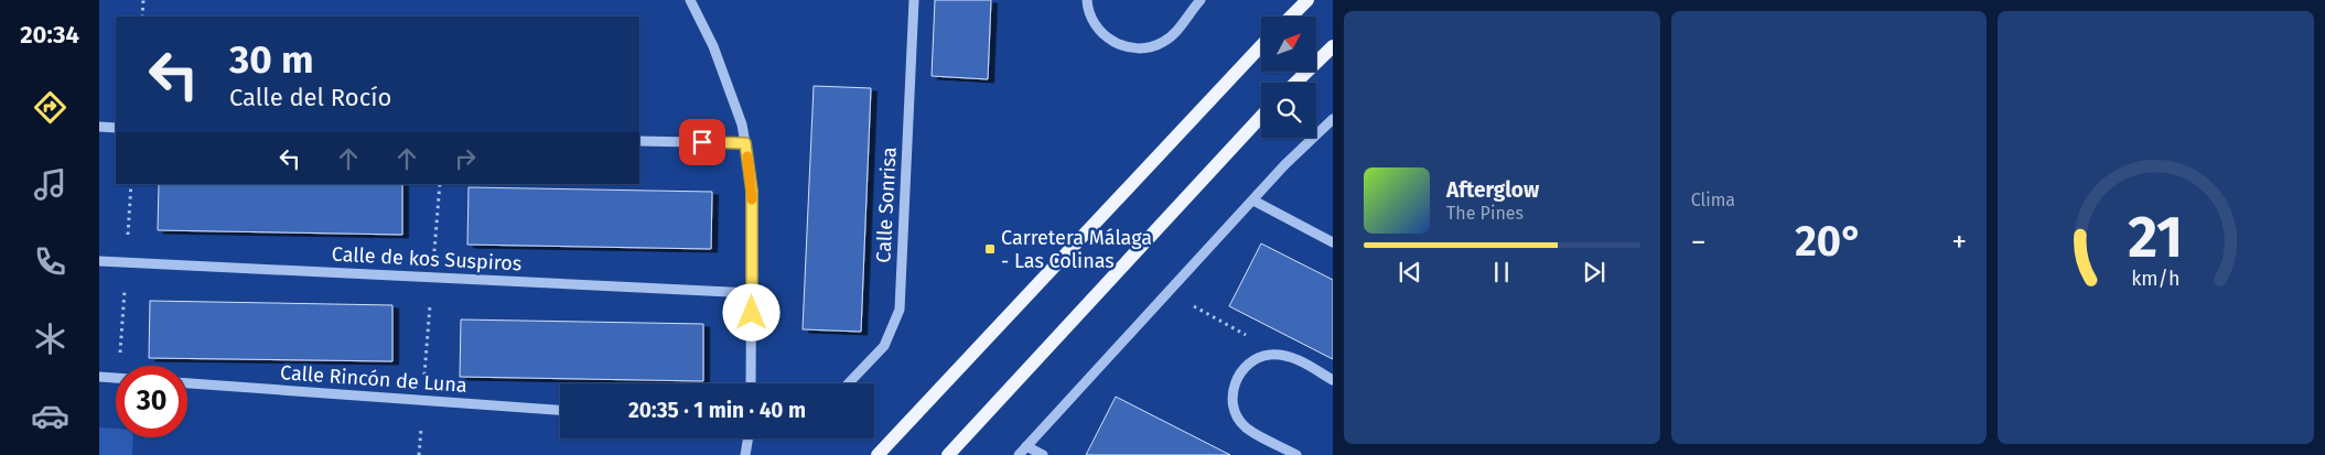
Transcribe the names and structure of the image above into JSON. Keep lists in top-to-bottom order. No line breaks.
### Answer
{"streets":{"street":["Calle Sonrisa","Calle de kos Suspiros","Calle Rincón de Luna"]},"places":{"transit":["Carretera Málaga - Las Colinas"]},"north":"top right","page":{"tabs":"20:34","tile":"Clima","turn":["30 m","Calle del Rocío"],"song":["Afterglow","The Pines"],"heat":["−","20°","+"],"limit":"30","trip":"20:35 · 1 min · 40 m","gauge":["21","km/h"]}}
